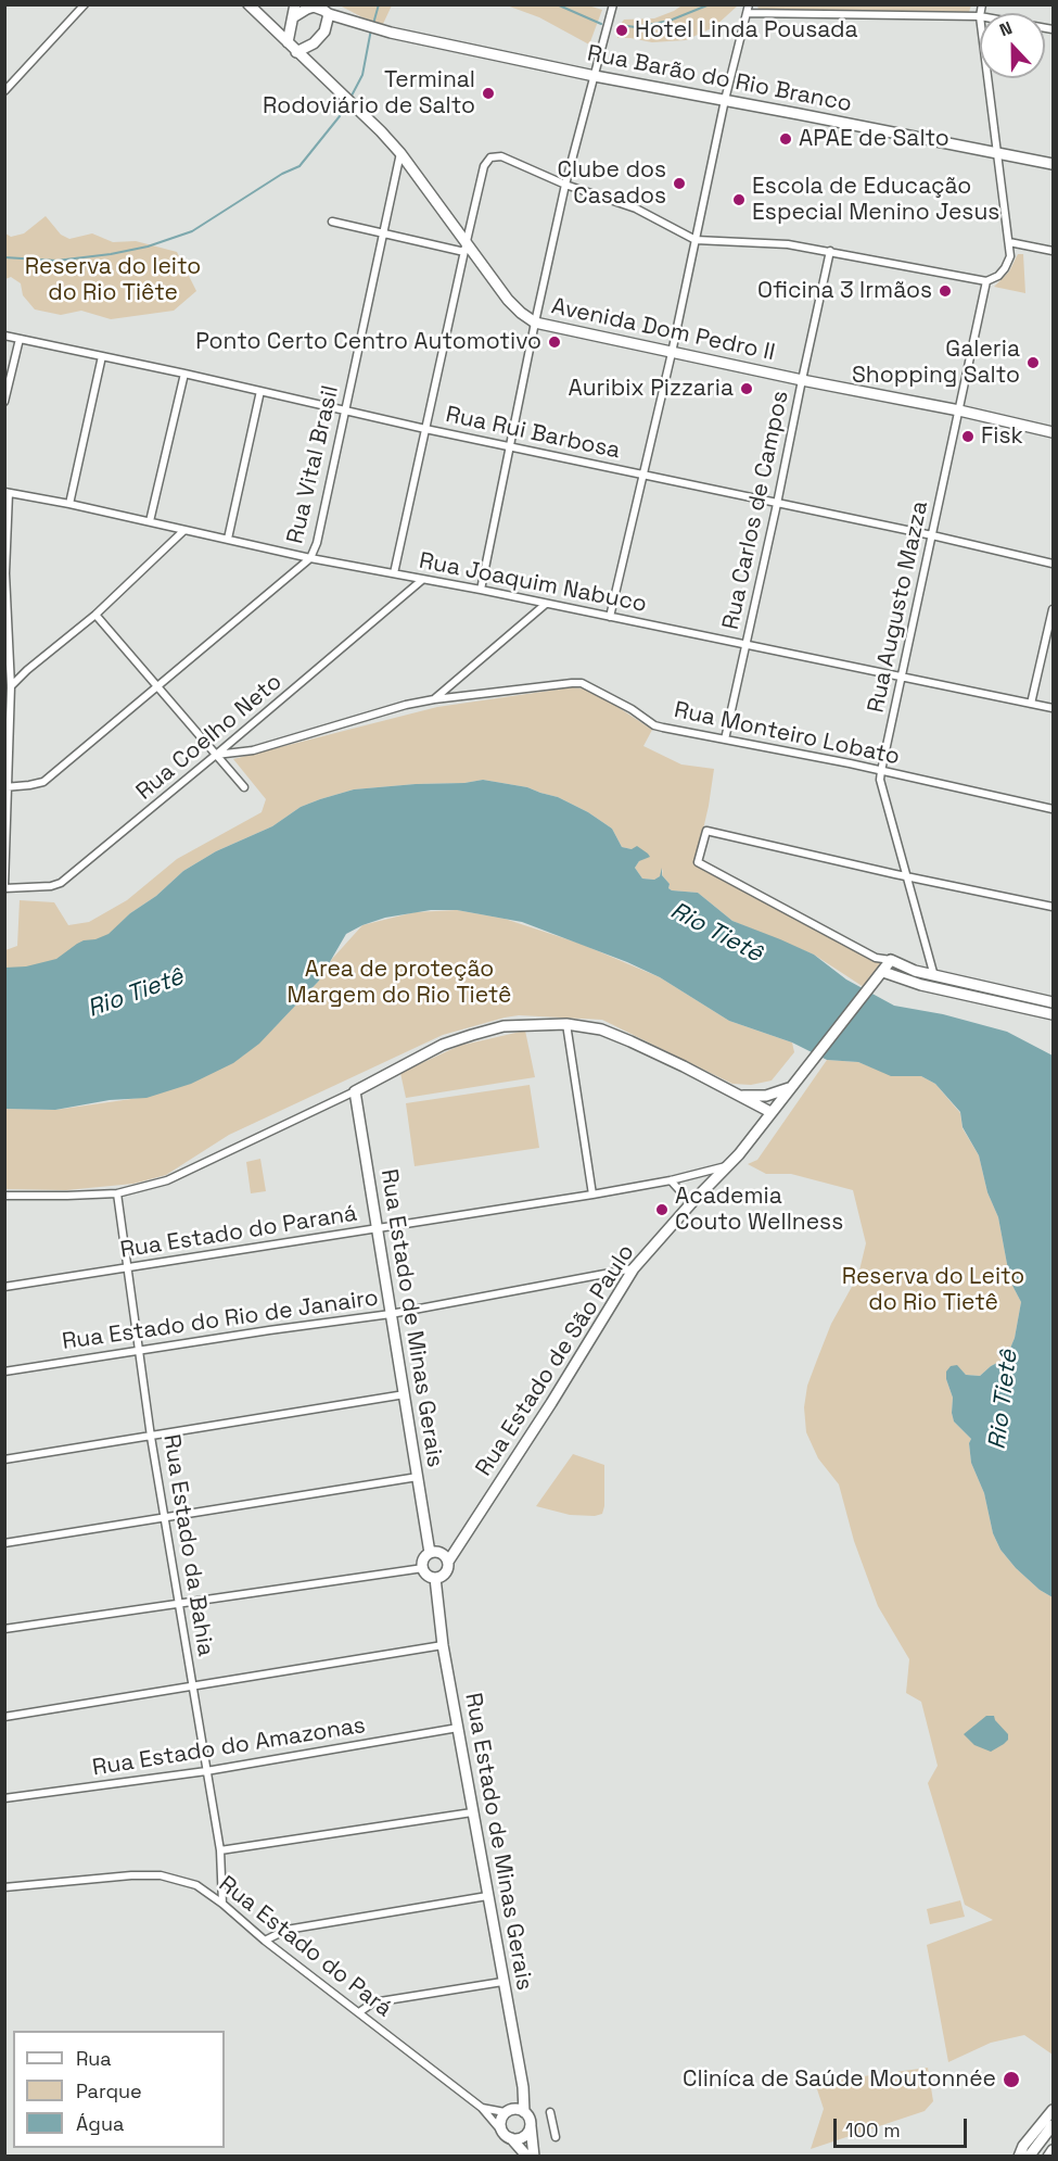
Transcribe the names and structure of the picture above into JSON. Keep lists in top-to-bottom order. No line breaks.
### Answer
{"streets":{"street":["Rua Barão do Rio Branco","Avenida Dom Pedro II","Rua Rui Barbosa","Rua Vital Brasil","Rua Carlos de Campos","Rua Joaquim Nabuco","Rua Augusto Mazza","Rua Monteiro Lobato","Rua Coelho Neto","Rua Estado do Paraná","Rua Estado de Minas Gerais","Rua Estado do Rio de Janairo","Rua Estado de São Paulo","Rua Estado da Bahia","Rua Estado do Amazonas","Rua Estado do Pará"]},"crossings":[["Avenida Dom Pedro II","Rua Vital Brasil"],["Avenida Dom Pedro II","Rua Carlos de Campos"],["Avenida Dom Pedro II","Rua Augusto Mazza"],["Rua Rui Barbosa","Rua Vital Brasil"],["Rua Rui Barbosa","Rua Carlos de Campos"],["Rua Rui Barbosa","Rua Augusto Mazza"],["Rua Vital Brasil","Rua Joaquim Nabuco"],["Rua Carlos de Campos","Rua Joaquim Nabuco"],["Rua Carlos de Campos","Rua Monteiro Lobato"],["Rua Joaquim Nabuco","Rua Augusto Mazza"],["Rua Joaquim Nabuco","Rua Coelho Neto"],["Rua Augusto Mazza","Rua Monteiro Lobato"],["Rua Monteiro Lobato","Rua Coelho Neto"],["Rua Estado do Paraná","Rua Estado de Minas Gerais"],["Rua Estado do Paraná","Rua Estado de São Paulo"],["Rua Estado do Paraná","Rua Estado da Bahia"],["Rua Estado de Minas Gerais","Rua Estado do Rio de Janairo"],["Rua Estado de Minas Gerais","Rua Estado de São Paulo"],["Rua Estado de Minas Gerais","Rua Estado do Amazonas"],["Rua Estado do Rio de Janairo","Rua Estado de São Paulo"],["Rua Estado do Rio de Janairo","Rua Estado da Bahia"],["Rua Estado da Bahia","Rua Estado do Amazonas"],["Rua Estado da Bahia","Rua Estado do Pará"]],"water":["Rio Tietê"],"parks":["Reserva do leito do Rio Tiête","Area de proteção Margem do Rio Tietê","Reserva do Leito do Rio Tietê"],"places":["Hotel Linda Pousada","Terminal Rodoviário de Salto","APAE de Salto","Clube dos Casados","Escola de Educação Especial Menino Jesus","Oficina 3 Irmãos","Ponto Certo Centro Automotivo","Galeria Shopping Salto","Auribix Pizzaria","Fisk","Academia Couto Wellness","Cliníca de Saúde Moutonnée"],"legend":["Rua","Parque","Água"],"scale_bar":"100 m","north":"top"}
